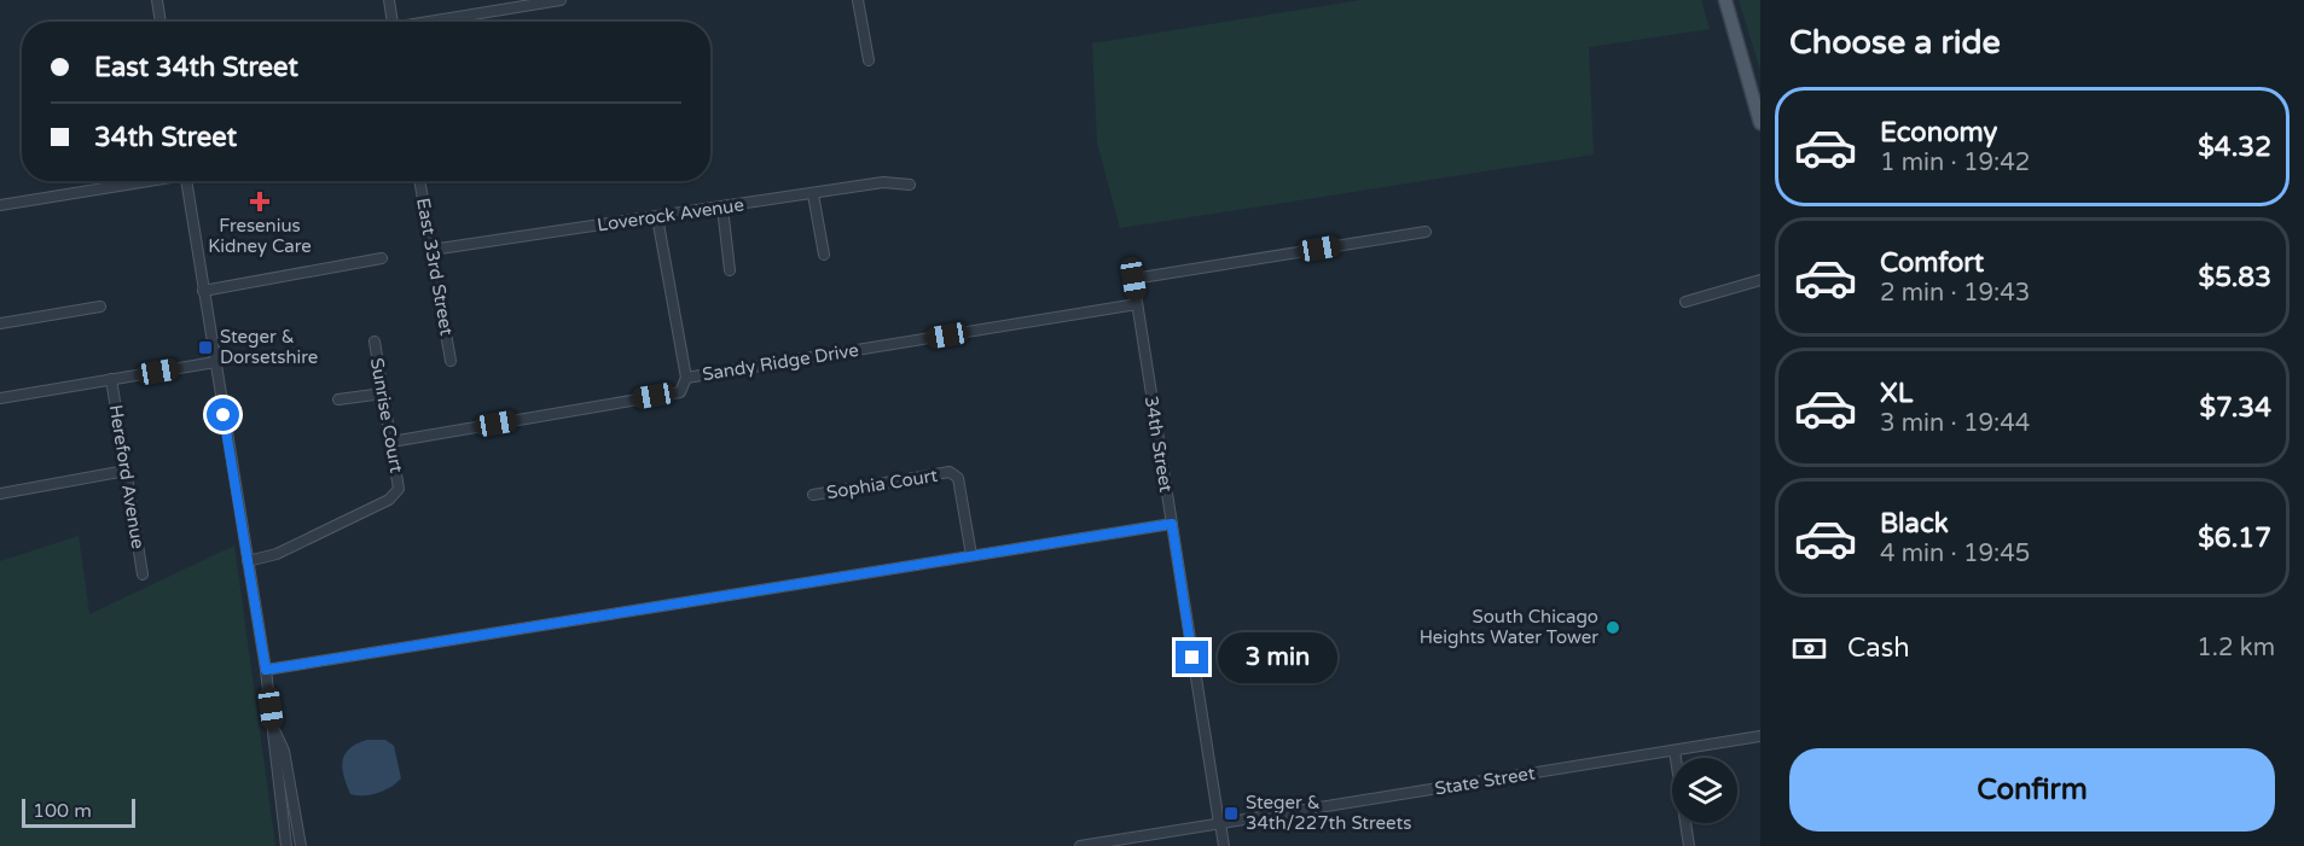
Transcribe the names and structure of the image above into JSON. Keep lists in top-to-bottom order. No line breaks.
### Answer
{"streets":{"street":["Loverock Avenue","East 33rd Street","Sandy Ridge Drive","Sunrise Court","34th Street","Hereford Avenue","Sophia Court","State Street"]},"crossings":[["Loverock Avenue","East 33rd Street"],["Sandy Ridge Drive","Sunrise Court"],["Sandy Ridge Drive","34th Street"],["34th Street","State Street"]],"places":{"health":["Fresenius Kidney Care"],"transit":["Steger & Dorsetshire","Steger & 34th/227th Streets"],"other":["South Chicago Heights Water Tower"]},"scale_bar":"100 m","page":{"heading":"Choose a ride","banner":["East 34th Street","34th Street"],"list":[{"name":"Economy","note":"1 min · 19:42","value":"$4.32"},{"name":"Comfort","note":"2 min · 19:43","value":"$5.83"},{"name":"XL","note":"3 min · 19:44","value":"$7.34"},{"name":"Black","note":"4 min · 19:45","value":"$6.17"}],"pay":["Cash","1.2 km"],"bubble":"3 min","buttons":"Confirm","scale":"100 m"}}
